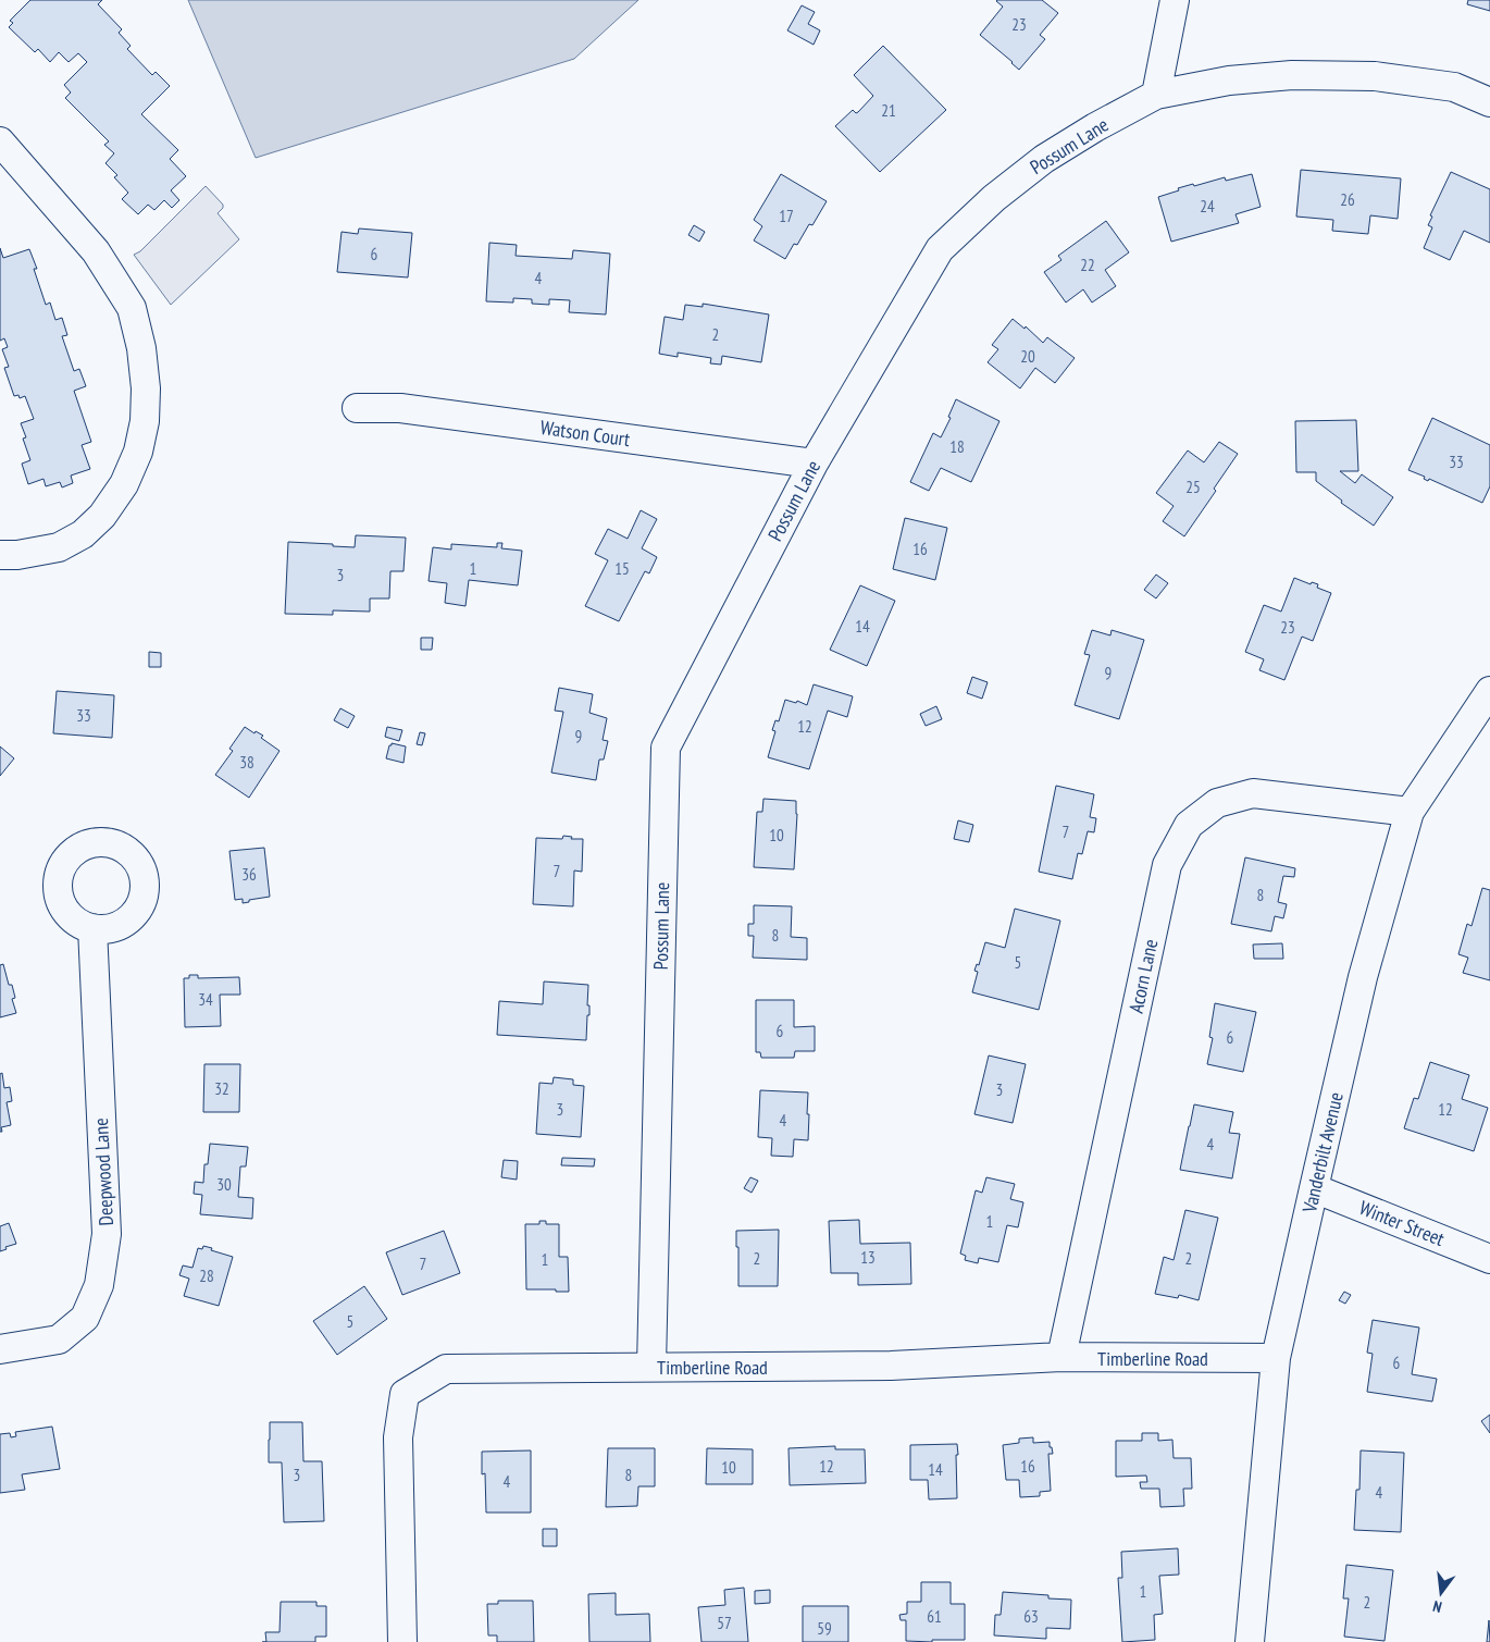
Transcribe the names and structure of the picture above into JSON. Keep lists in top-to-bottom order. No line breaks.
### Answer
{"streets":{"street":["Possum Lane","Watson Court","Acorn Lane","Vanderbilt Avenue","Deepwood Lane","Winter Street","Timberline Road"]},"crossings":[["Possum Lane","Watson Court"],["Possum Lane","Timberline Road"],["Acorn Lane","Vanderbilt Avenue"],["Acorn Lane","Timberline Road"],["Vanderbilt Avenue","Winter Street"],["Vanderbilt Avenue","Timberline Road"]],"house_numbers":["23","21","26","24","17","6","22","4","2","20","18","33","25","16","1","15","3","14","23","9","33","12","9","38","7","10","7","36","8","8","5","34","6","6","32","3","3","12","4","4","30","1","13","2","2","1","7","28","5","6","12","16","10","14","3","8","4","4","1","2","61","63","57","59"],"north":"bottom"}
